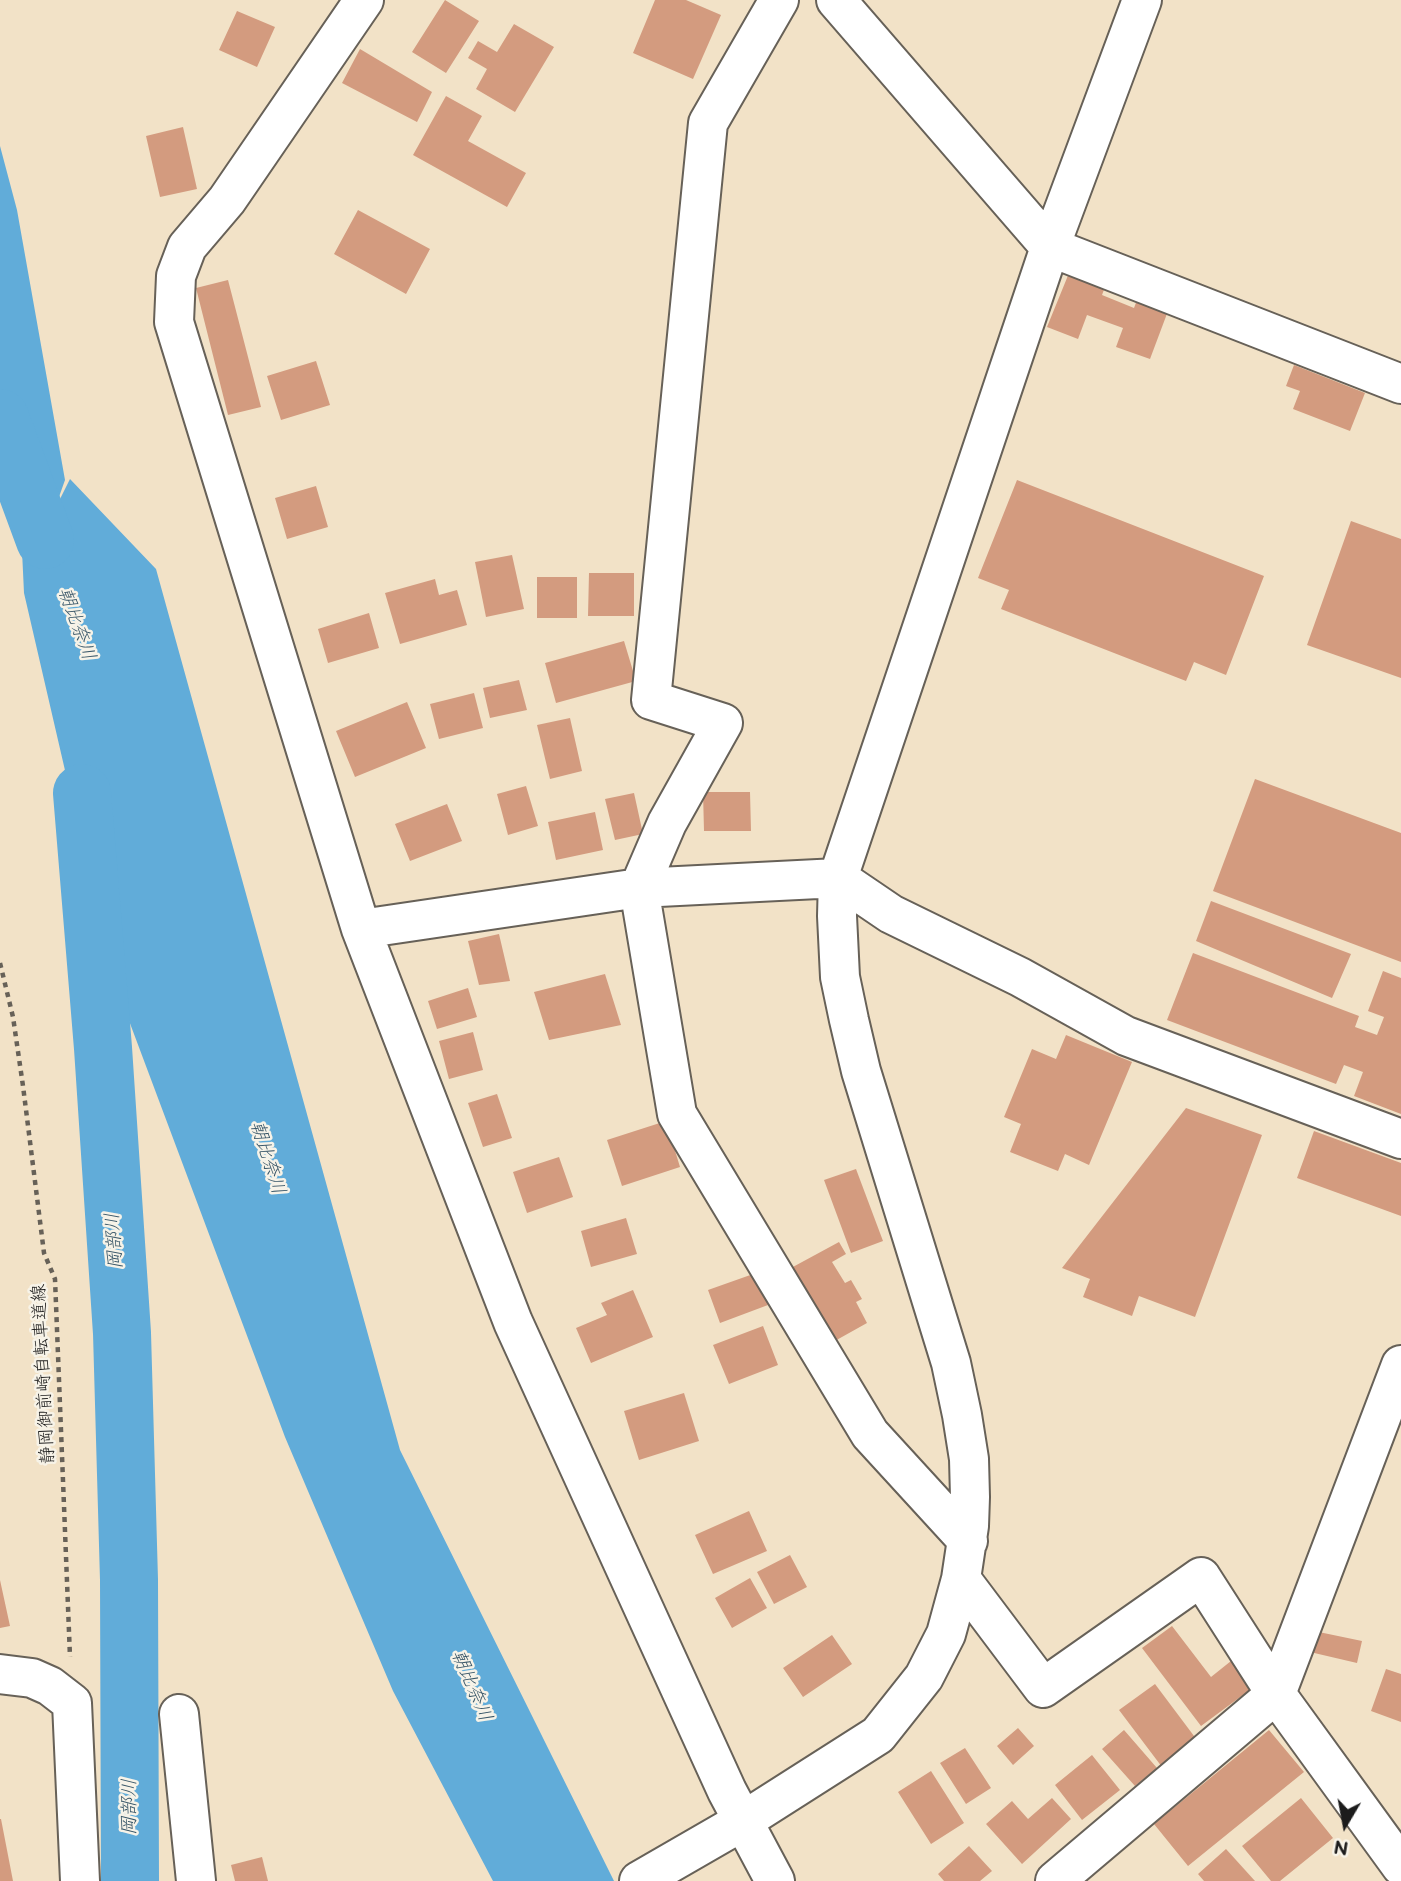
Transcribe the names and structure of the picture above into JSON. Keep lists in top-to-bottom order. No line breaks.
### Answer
{"streets":{"path":["静岡御前崎自転車道線"]},"water":["朝比奈川","岡部川"],"north":"bottom"}
